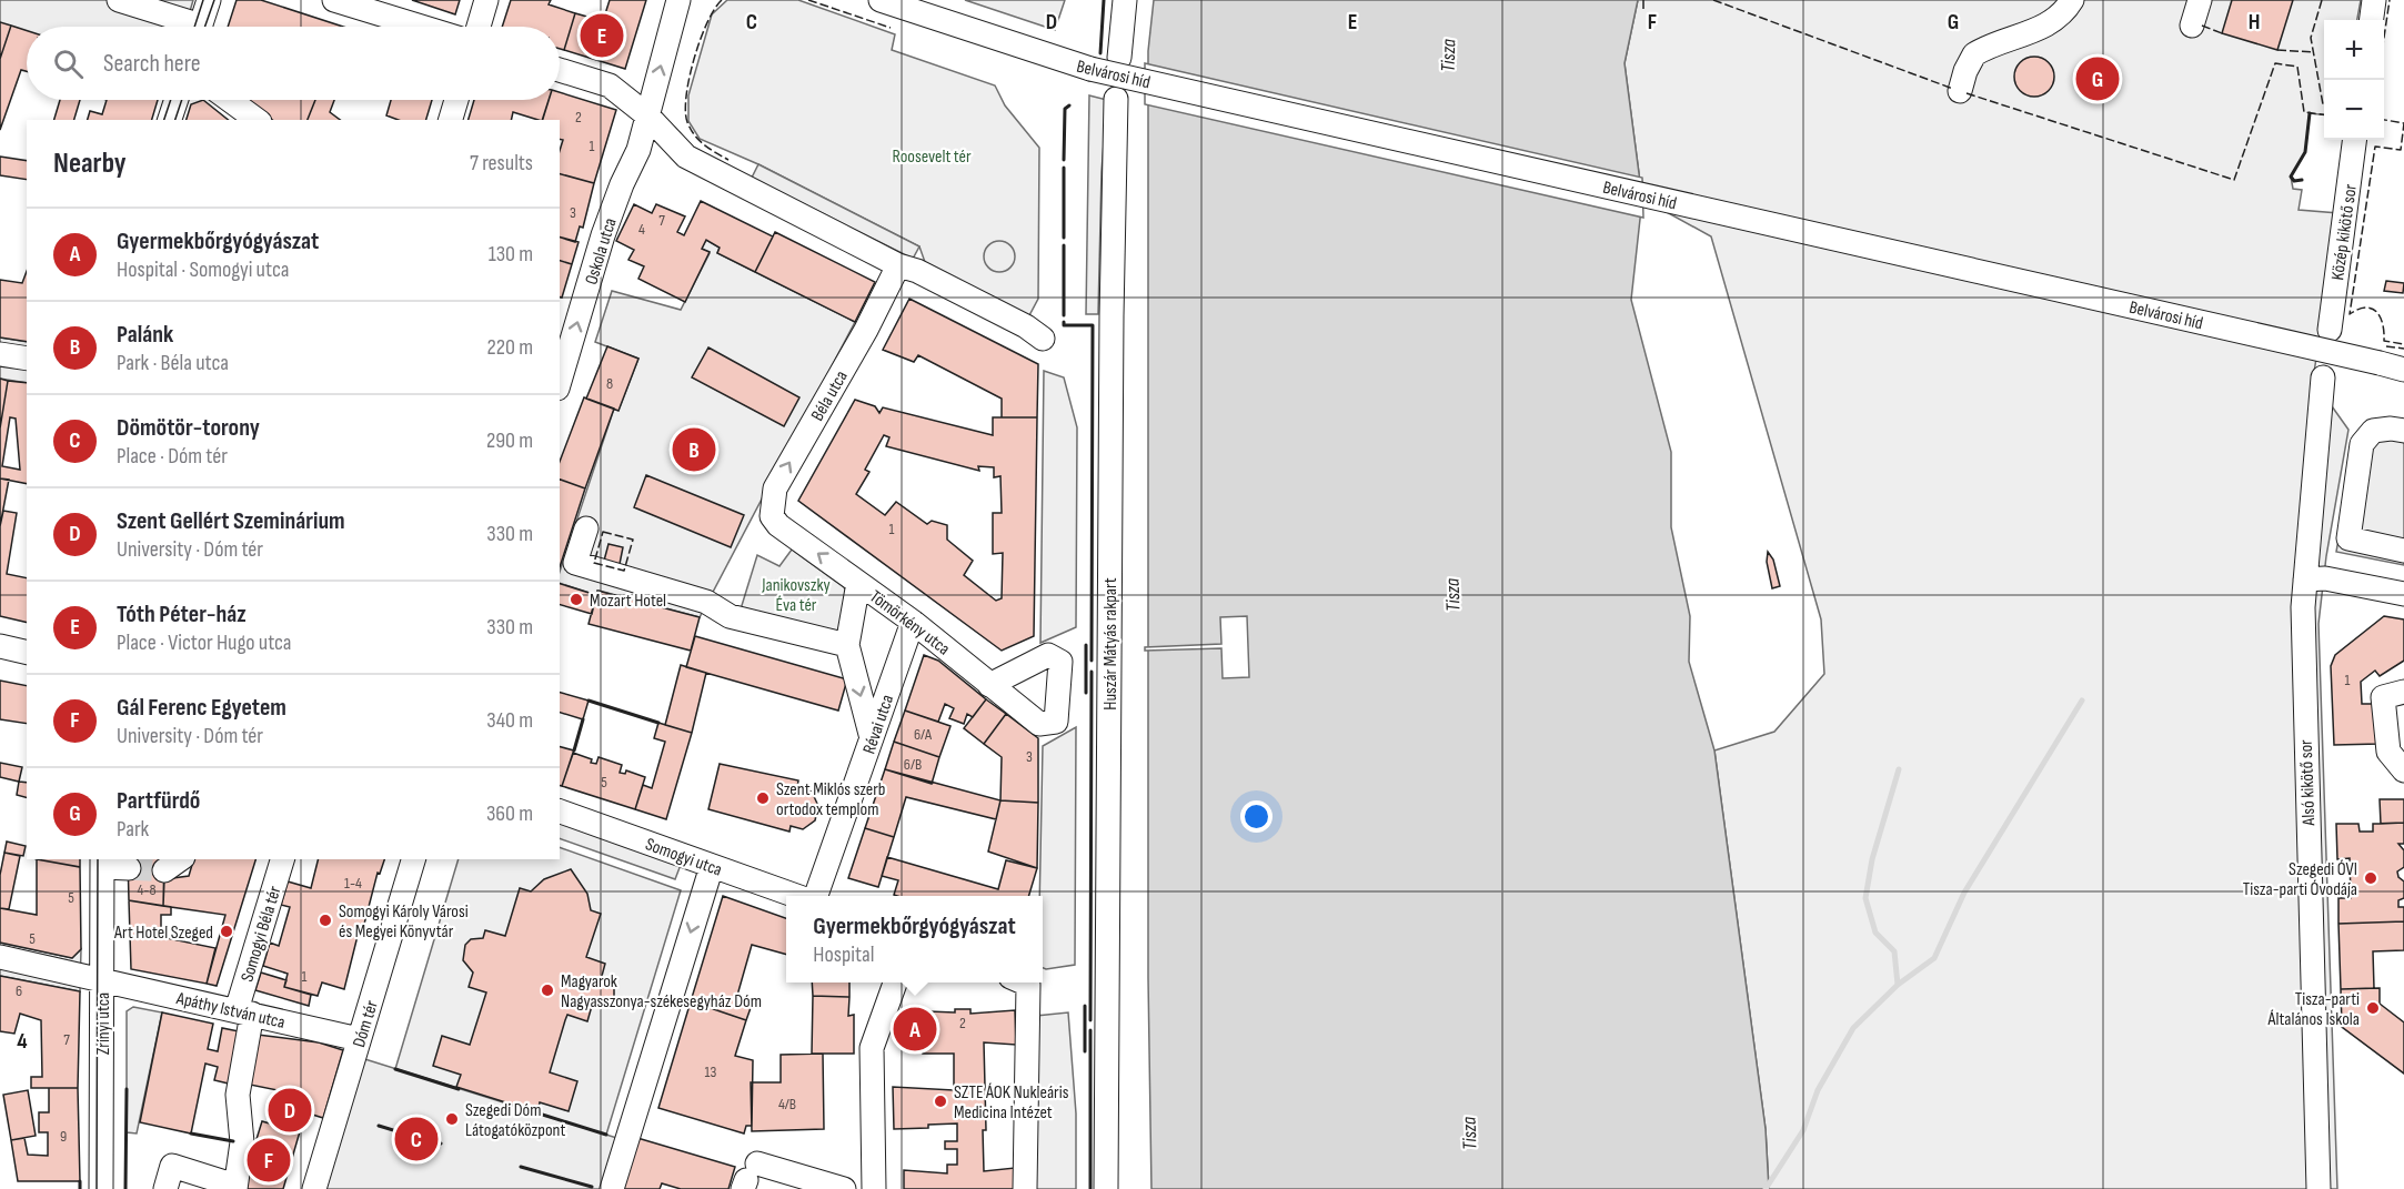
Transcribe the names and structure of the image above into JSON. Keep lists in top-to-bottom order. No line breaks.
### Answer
{"streets":{"street":["Belvárosi híd","Közép kikötő sor","Oskola utca","Béla utca","Tömörkény utca","Huszár Mátyás rakpart","Révai utca","Alsó kikötő sor","Somogyi utca","Somogyi Béla tér","Apáthy István utca","Zrínyi utca","Dóm tér"]},"crossings":[["Béla utca","Tömörkény utca"],["Tömörkény utca","Révai utca"],["Somogyi Béla tér","Apáthy István utca"],["Apáthy István utca","Zrínyi utca"],["Apáthy István utca","Dóm tér"]],"one_way":["Oskola utca","Béla utca"],"water":["Tisza"],"parks":["Roosevelt tér","Janikovszky Éva tér"],"places":["Mozart Hotel","Szent Miklós szerb ortodox templom","Szegedi ÓVI Tisza-parti Óvodája","Somogyi Károly Városi és Megyei Könyvtár","Art Hotel Szeged","Magyarok Nagyasszonya-székesegyház Dóm","Tisza-parti Általános Iskola","SZTE ÁOK Nukleáris Medicina Intézet","Szegedi Dóm Látogatóközpont"],"house_numbers":["2","1","3","7","4","8","1","1","6/A","3","6/B","5","1-4","4-8","5","5","1","6","2","7","13","4/B","9"],"page":{"pins":["E","G","B","A","D","C","F"],"map_buttons":["+","−"],"search":"Search here","heading":["Nearby","7 results"],"list":[{"mark":"A","name":"Gyermekbőrgyógyászat","note":"Hospital · Somogyi utca","value":"130 m"},{"mark":"B","name":"Palánk","note":"Park · Béla utca","value":"220 m"},{"mark":"C","name":"Dömötör-torony","note":"Place · Dóm tér","value":"290 m"},{"mark":"D","name":"Szent Gellért Szeminárium","note":"University · Dóm tér","value":"330 m"},{"mark":"E","name":"Tóth Péter-ház","note":"Place · Victor Hugo utca","value":"330 m"},{"mark":"F","name":"Gál Ferenc Egyetem","note":"University · Dóm tér","value":"340 m"},{"mark":"G","name":"Partfürdő","note":"Park","value":"360 m"}],"popup":["Gyermekbőrgyógyászat","Hospital"]},"grid":{"columns":["C","D","E","F","G","H"],"rows":["4"]}}
